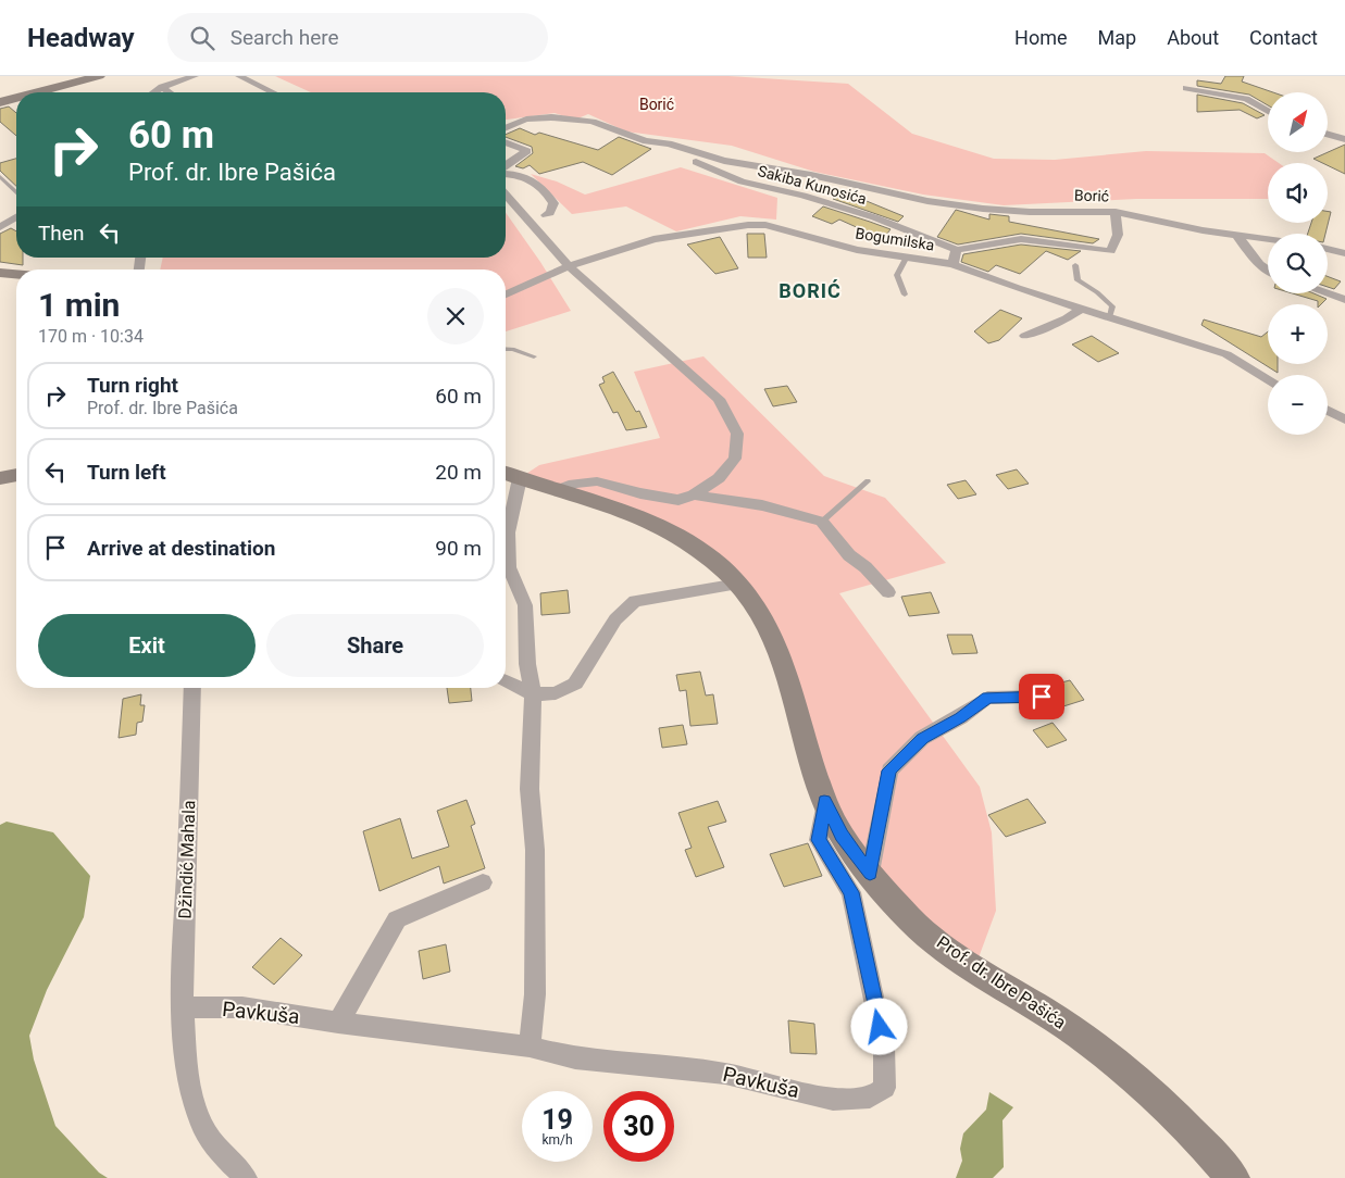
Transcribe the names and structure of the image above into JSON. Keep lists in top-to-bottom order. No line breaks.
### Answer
{"streets":{"street":["Sakiba Kunosića","Borić","Bogumilska","Džindić Mahala","Prof. dr. Ibre Pašića","Pavkuša"]},"crossings":[["Sakiba Kunosića","Borić"],["Džindić Mahala","Pavkuša"],["Prof. dr. Ibre Pašića","Pavkuša"]],"districts":["BORIĆ"],"parks":["Borić"],"north":"top right","page":{"header":"Headway","search":"Search here","nav":["Home","Map","About","Contact"],"map_buttons":["+","−"],"turn":["60 m","Prof. dr. Ibre Pašića"],"then":"Then","heading":["1 min","170 m · 10:34"],"list":[{"name":"Turn right","note":"Prof. dr. Ibre Pašića","value":"60 m"},{"name":"Turn left","value":"20 m"},{"name":"Arrive at destination","value":"90 m"}],"buttons":["Exit","Share"],"speed":"19 km/h","limit":"30"}}
